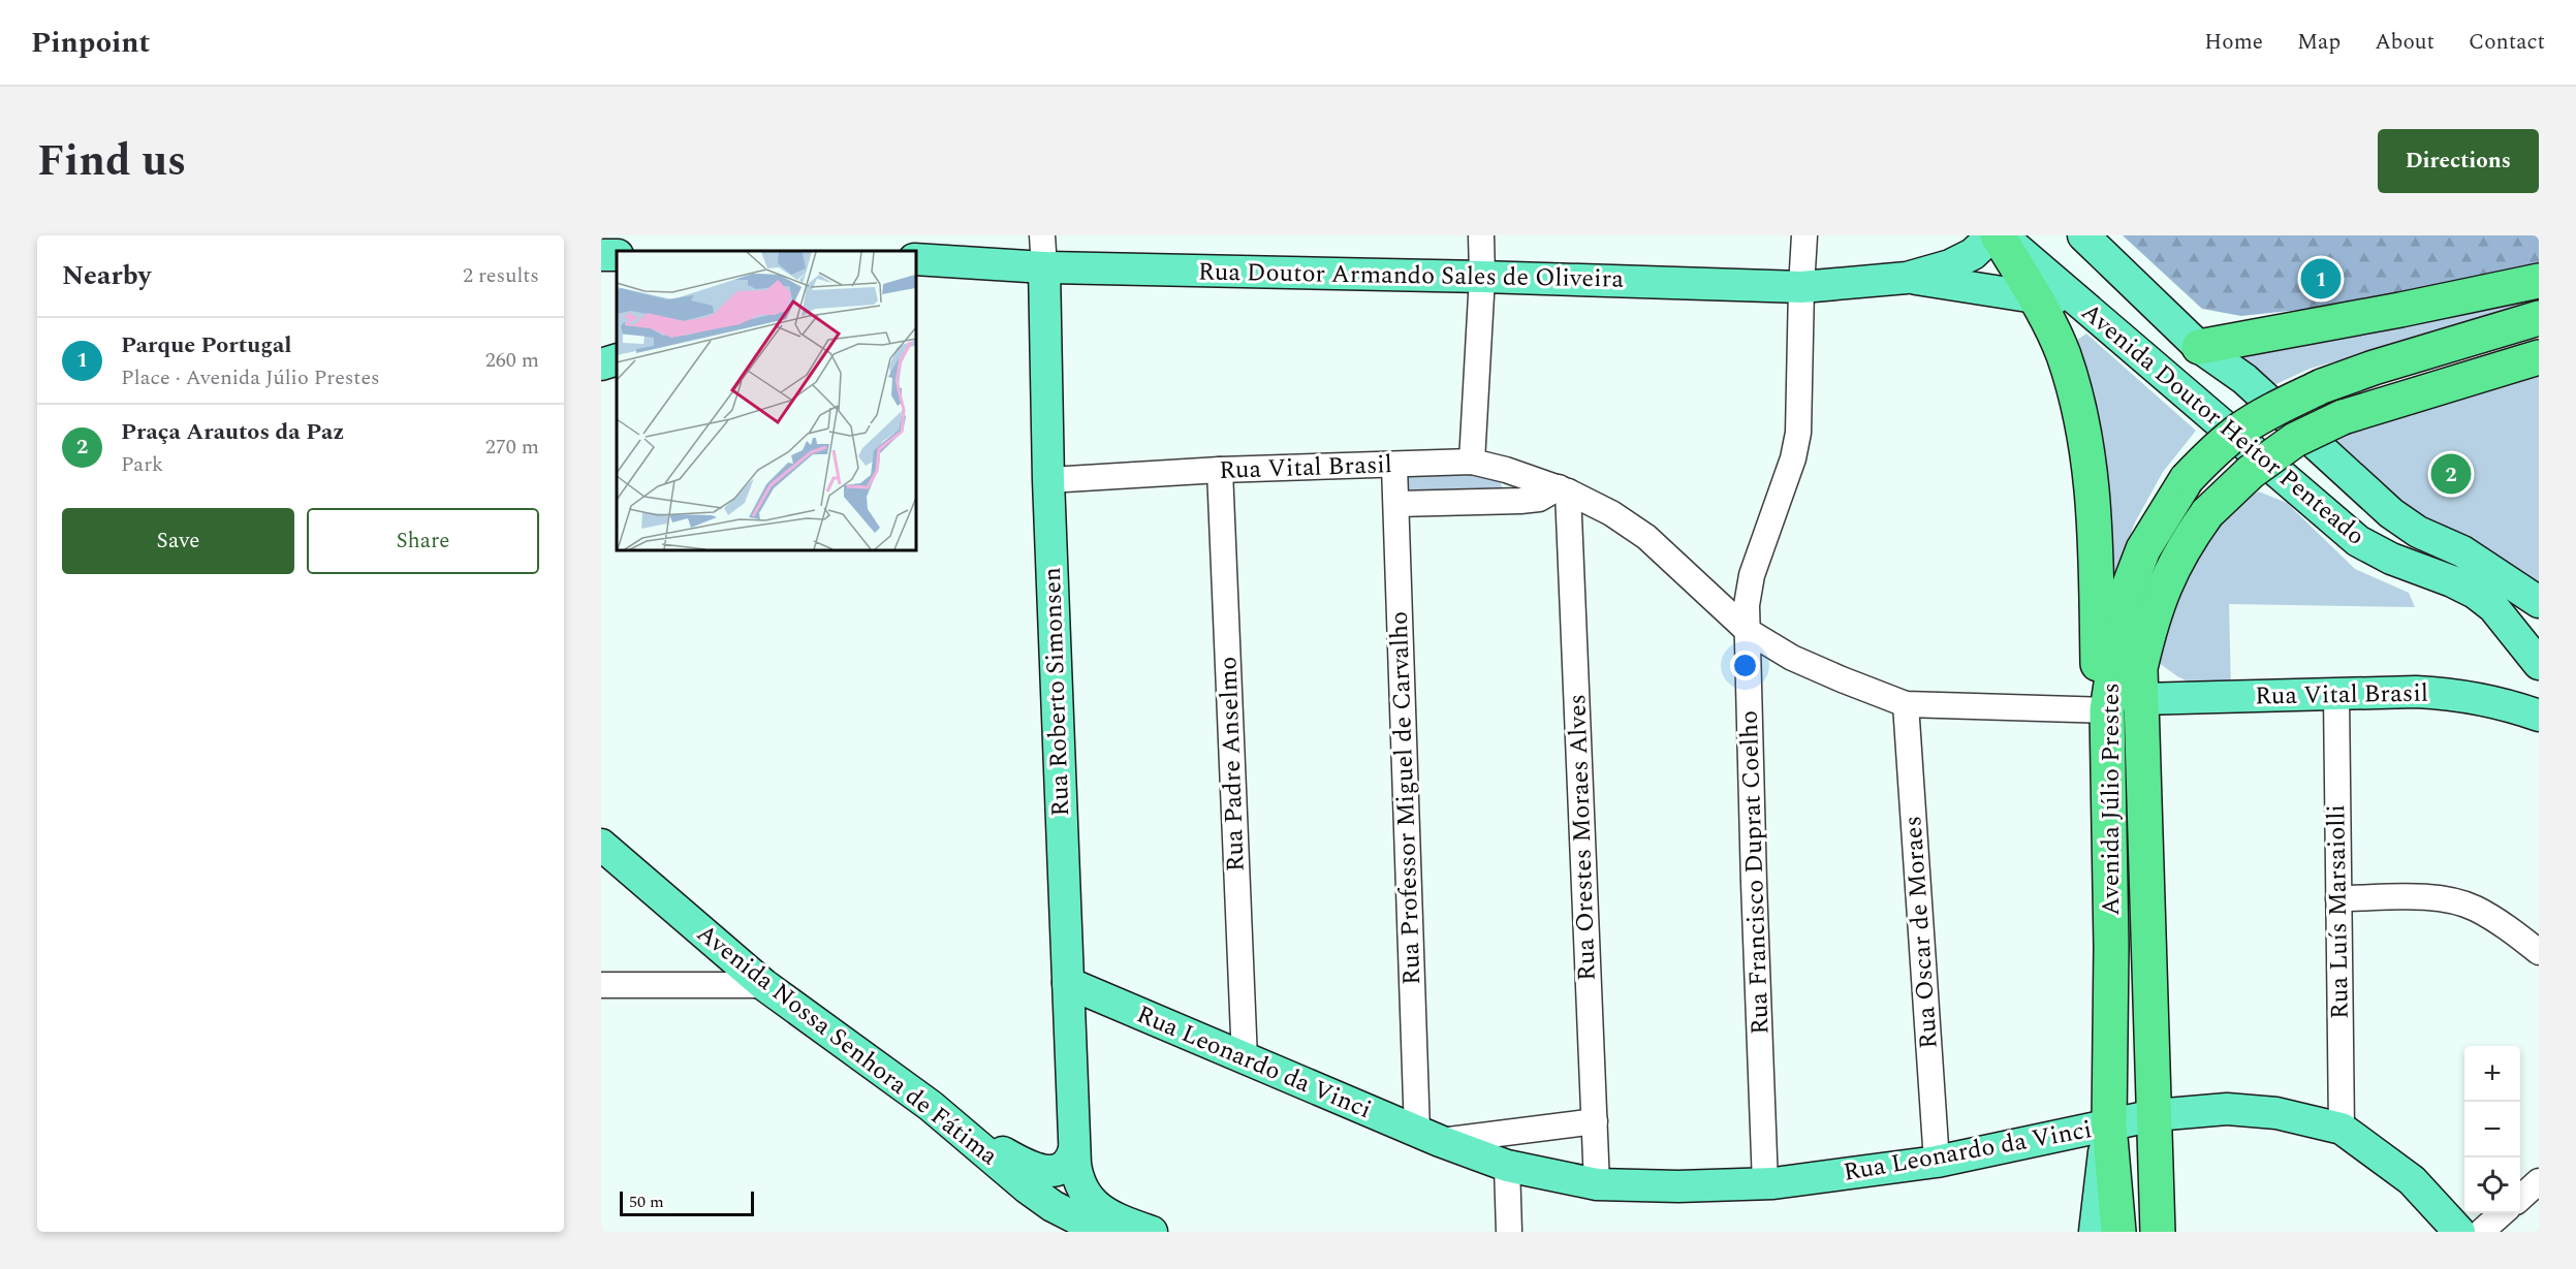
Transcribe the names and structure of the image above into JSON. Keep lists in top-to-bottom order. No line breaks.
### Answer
{"streets":{"highway":["Avenida Júlio Prestes"],"main road":["Rua Doutor Armando Sales de Oliveira","Avenida Doutor Heitor Penteado","Rua Vital Brasil","Rua Roberto Simonsen","Avenida Nossa Senhora de Fátima","Rua Leonardo da Vinci"],"street":["Rua Padre Anselmo","Rua Professor Miguel de Carvalho","Rua Orestes Moraes Alves","Rua Francisco Duprat Coelho","Rua Luís Marsaiolli","Rua Oscar de Moraes"]},"crossings":[["Rua Doutor Armando Sales de Oliveira","Rua Roberto Simonsen"],["Rua Doutor Armando Sales de Oliveira","Rua Francisco Duprat Coelho"],["Rua Vital Brasil","Rua Roberto Simonsen"],["Rua Vital Brasil","Rua Padre Anselmo"],["Rua Vital Brasil","Rua Professor Miguel de Carvalho"],["Rua Vital Brasil","Avenida Júlio Prestes"],["Rua Vital Brasil","Rua Orestes Moraes Alves"],["Rua Vital Brasil","Rua Francisco Duprat Coelho"],["Rua Vital Brasil","Rua Luís Marsaiolli"],["Rua Vital Brasil","Rua Oscar de Moraes"],["Rua Roberto Simonsen","Rua Leonardo da Vinci"],["Rua Padre Anselmo","Rua Leonardo da Vinci"],["Rua Professor Miguel de Carvalho","Rua Leonardo da Vinci"],["Avenida Júlio Prestes","Rua Leonardo da Vinci"],["Rua Orestes Moraes Alves","Rua Leonardo da Vinci"],["Rua Francisco Duprat Coelho","Rua Leonardo da Vinci"],["Rua Luís Marsaiolli","Rua Leonardo da Vinci"],["Rua Oscar de Moraes","Rua Leonardo da Vinci"]],"scale_bar":"50 m","page":{"header":"Pinpoint","nav":["Home","Map","About","Contact"],"title":"Find us","buttons":["Directions",["Save","Share"]],"heading":["Nearby","2 results"],"pins":["1","2"],"list":[{"mark":"1","name":"Parque Portugal","note":"Place · Avenida Júlio Prestes","value":"260 m"},{"mark":"2","name":"Praça Arautos da Paz","note":"Park","value":"270 m"}],"map_buttons":["+","−"],"scale":"50 m"}}
